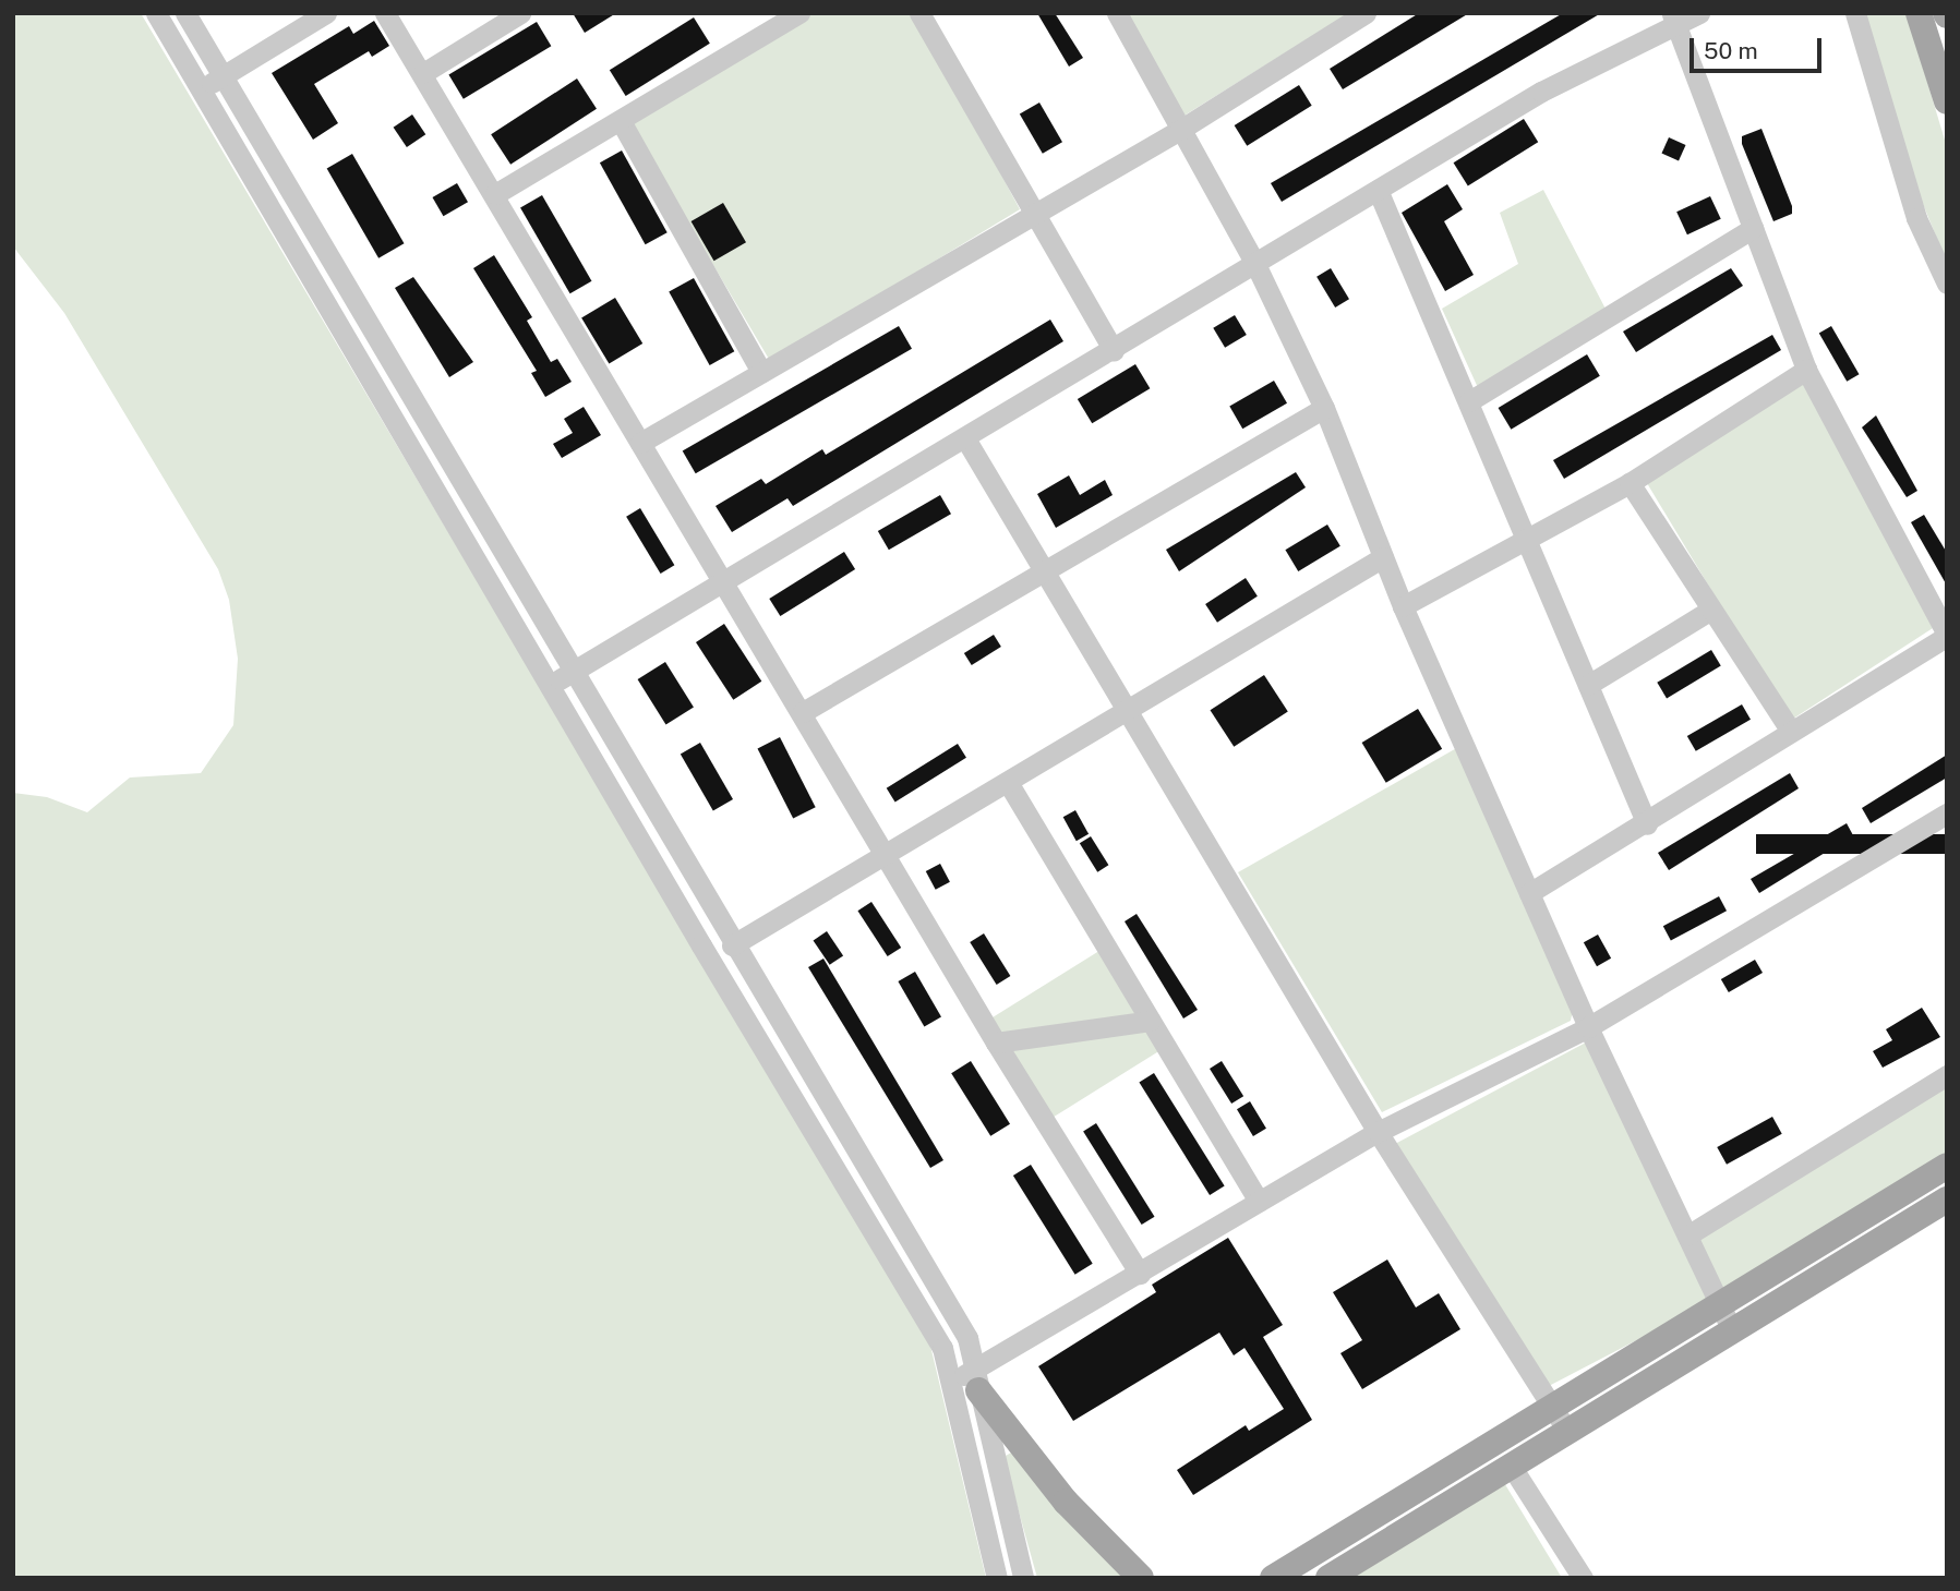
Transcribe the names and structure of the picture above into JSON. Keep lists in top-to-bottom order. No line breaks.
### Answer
{"scale_bar":"50 m"}
